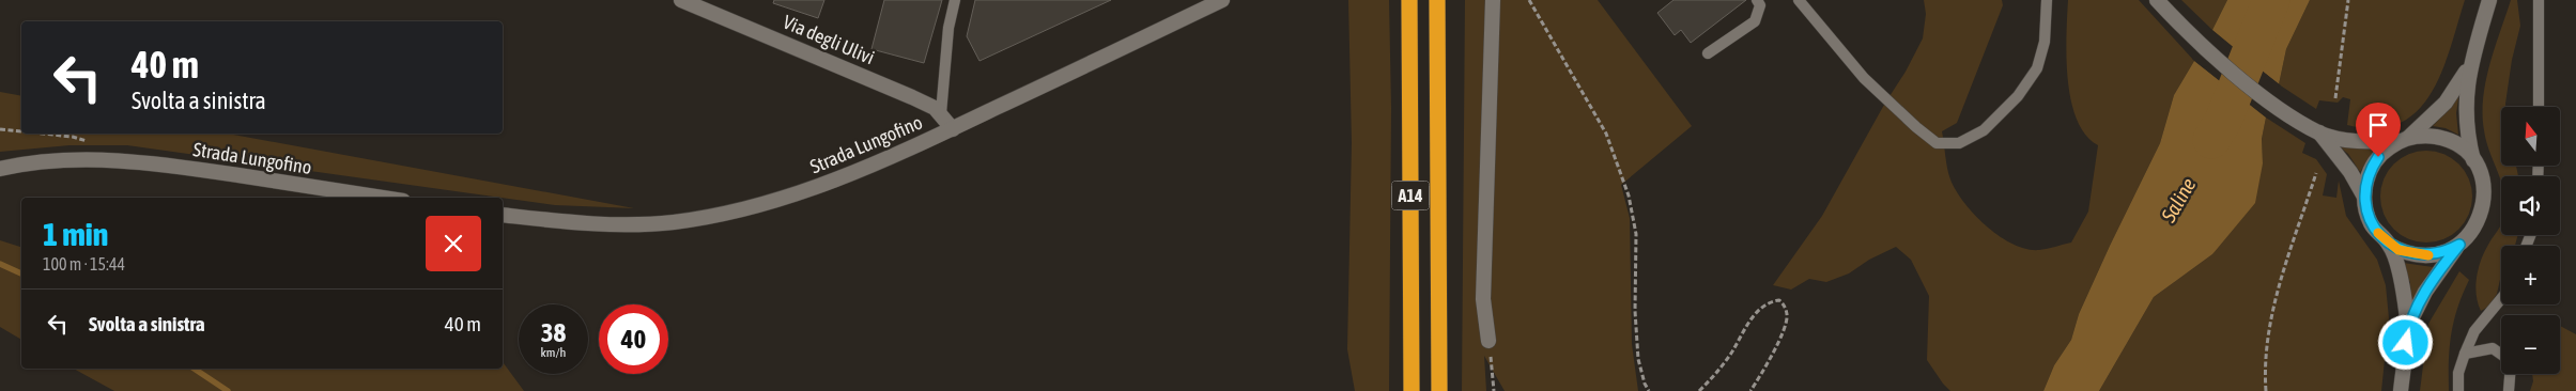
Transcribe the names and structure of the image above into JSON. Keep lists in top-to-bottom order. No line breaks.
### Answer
{"streets":{"highway":["A14"],"street":["Via degli Ulivi","Strada Lungofino"]},"crossings":[["Via degli Ulivi","Strada Lungofino"]],"water":["Saline"],"north":"top","page":{"turn":["40 m","Svolta a sinistra"],"map_buttons":["+","−"],"heading":["1 min","100 m · 15:44"],"list":[{"name":"Svolta a sinistra","value":"40 m"}],"speed":"38 km/h","limit":"40"}}
